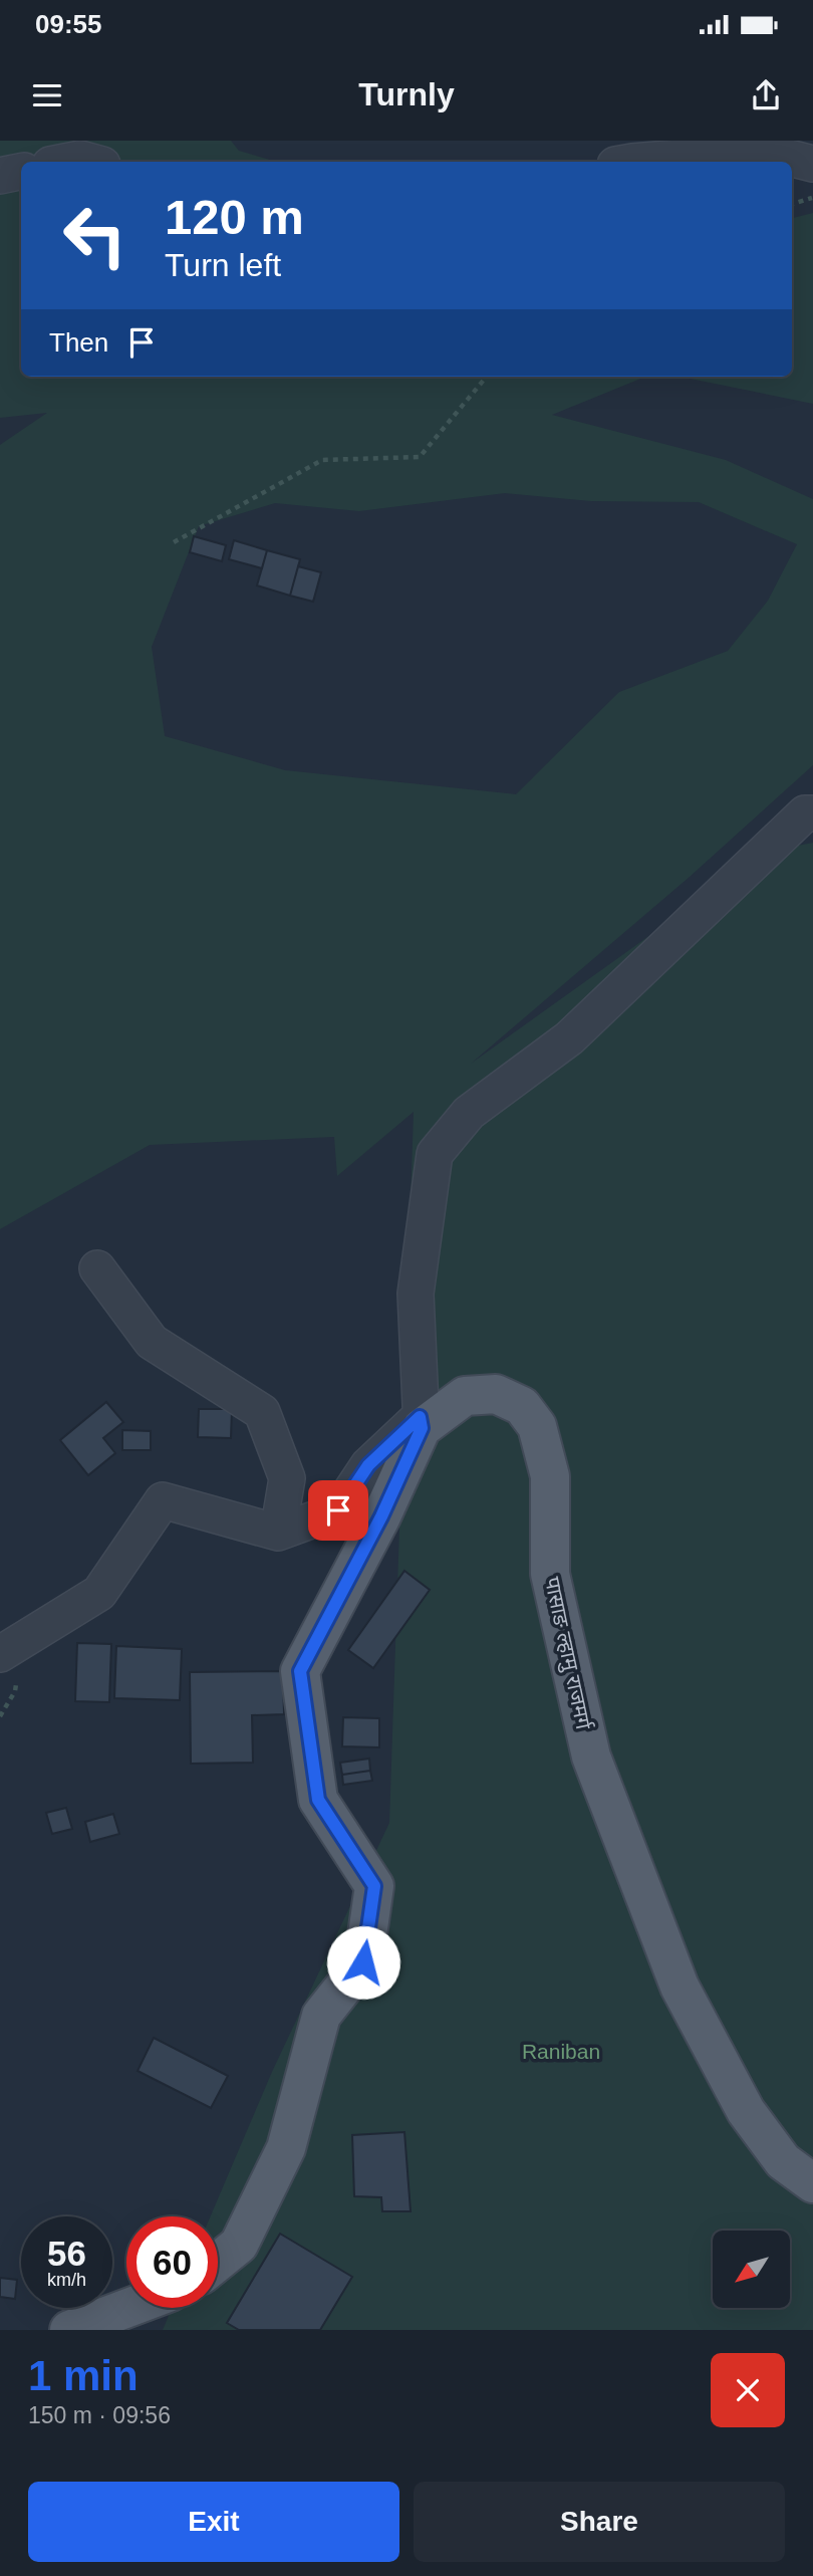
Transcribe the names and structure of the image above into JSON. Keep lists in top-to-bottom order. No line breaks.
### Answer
{"streets":{"main road":["पासाङ ल्हामु राजमर्ग"]},"parks":["Raniban"],"north":"bottom left","page":{"status":"09:55","header":"Turnly","turn":["120 m","Turn left"],"then":"Then","speed":"56 km/h","limit":"60","heading":["1 min","150 m · 09:56"],"buttons":["Exit","Share"]}}
